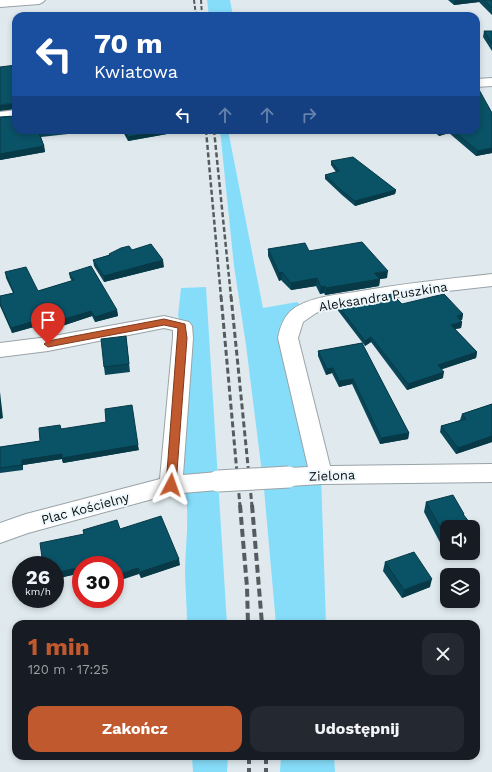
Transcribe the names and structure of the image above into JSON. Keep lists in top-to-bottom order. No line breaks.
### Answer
{"streets":{"street":["Aleksandra Puszkina","Zielona","Plac Kościelny"]},"crossings":[["Aleksandra Puszkina","Zielona"],["Zielona","Plac Kościelny"]],"page":{"turn":["70 m","Kwiatowa"],"speed":"26 km/h","limit":"30","heading":["1 min","120 m · 17:25"],"buttons":["Zakończ","Udostępnij"]}}
